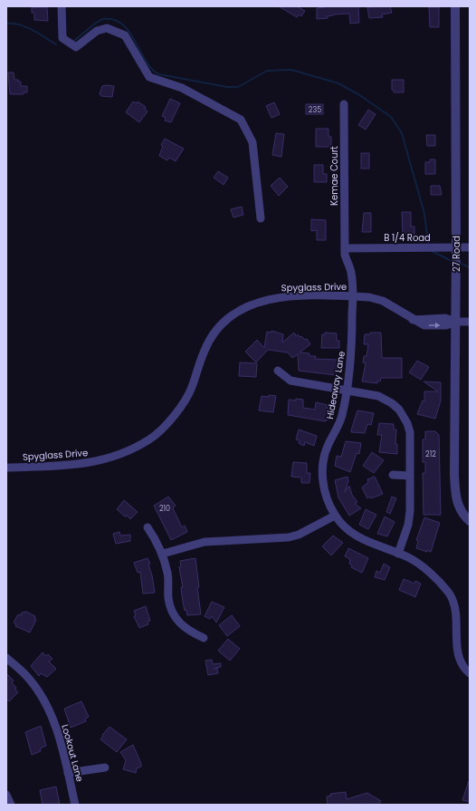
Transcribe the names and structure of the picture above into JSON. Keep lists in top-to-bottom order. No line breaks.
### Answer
{"streets":{"street":["Kemae Court","B 1/4 Road","27 Road","Spyglass Drive","Hideaway Lane","Lookout Lane"]},"crossings":[["Kemae Court","B 1/4 Road"],["Kemae Court","Hideaway Lane"],["B 1/4 Road","27 Road"],["B 1/4 Road","Hideaway Lane"],["27 Road","Spyglass Drive"],["Spyglass Drive","Hideaway Lane"]],"house_numbers":["235","212","210"]}
